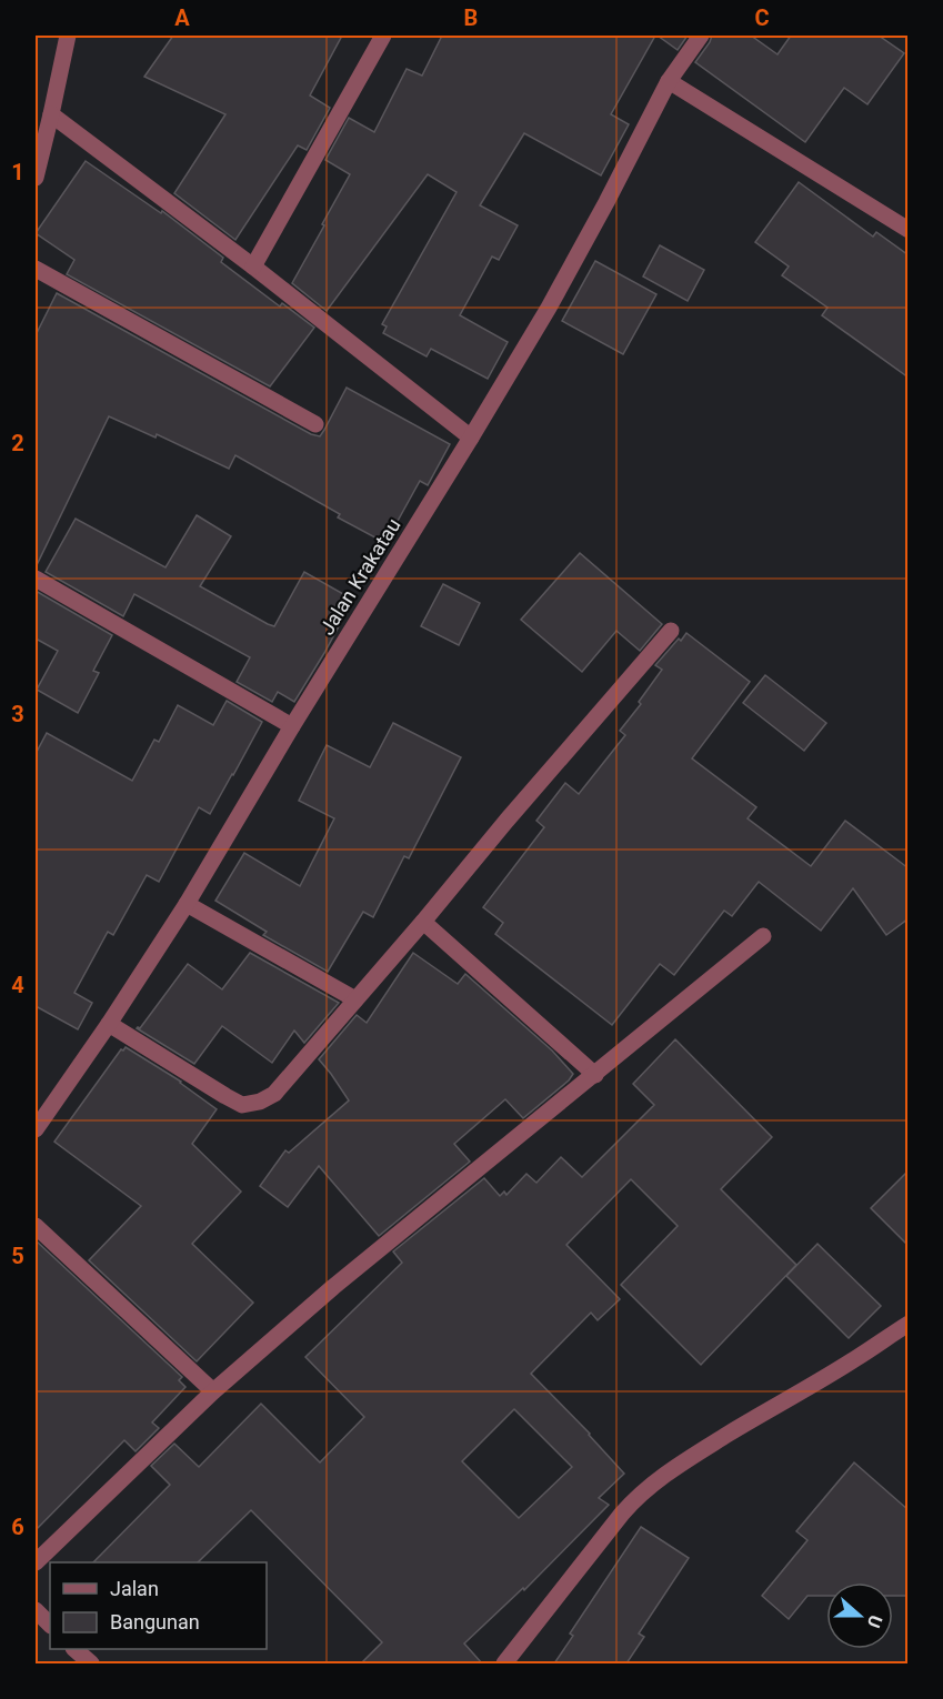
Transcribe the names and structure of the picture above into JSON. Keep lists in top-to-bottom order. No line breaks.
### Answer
{"streets":{"street":["Jalan Krakatau"]},"legend":["Jalan","Bangunan"],"north":"right","grid":{"columns":["A","B","C"],"rows":["1","2","3","4","5","6"]}}
